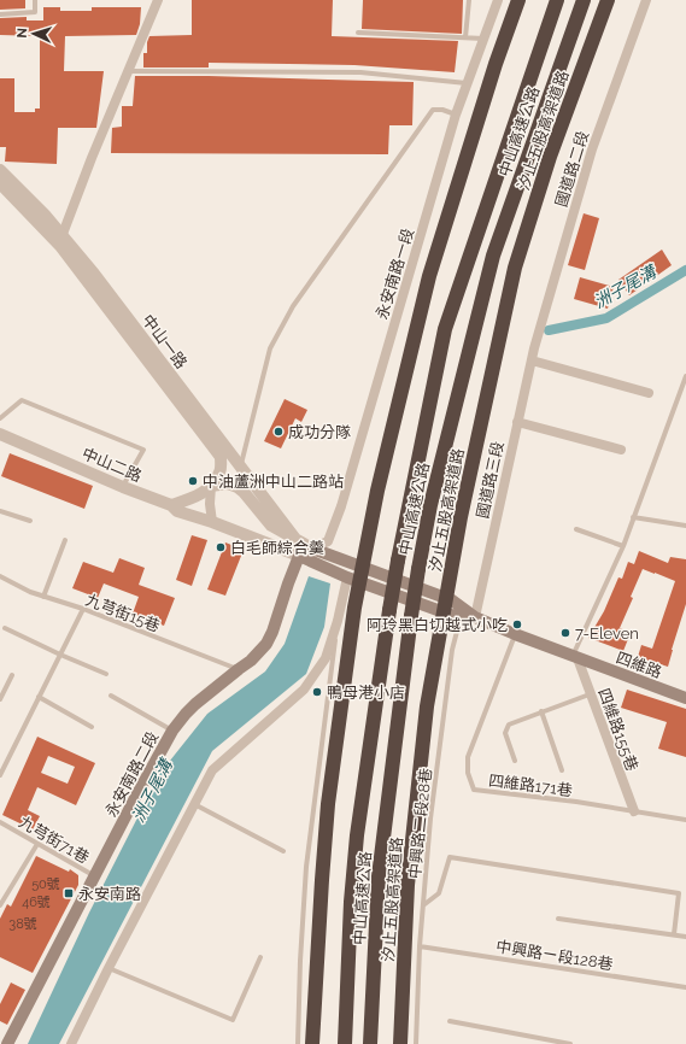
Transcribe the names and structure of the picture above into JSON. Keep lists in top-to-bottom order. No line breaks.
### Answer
{"streets":{"highway":["汐止五股高架道路","中山高速公路"],"main road":["四維路","永安南路二段"],"street":["國道路二段","永安南路一段","中山一路","中山二路","國道路三段","四維路155巷"],"lane":["九芎街15巷","四維路171巷","中興路二段28巷","九芎街71巷","中興路ㄧ段128巷"]},"crossings":[["國道路二段","國道路三段"],["永安南路一段","中山一路"],["永安南路一段","四維路"],["中山一路","四維路"],["中山二路","四維路"],["中山二路","永安南路二段"],["國道路三段","四維路"],["國道路三段","中興路二段28巷"],["九芎街15巷","永安南路二段"],["四維路","四維路155巷"],["四維路","永安南路二段"],["四維路","四維路171巷"],["四維路","中興路二段28巷"],["四維路155巷","四維路171巷"],["永安南路二段","九芎街71巷"],["中興路二段28巷","中興路ㄧ段128巷"]],"water":["洲子尾溝"],"places":{"other":["成功分隊","中油蘆洲中山二路站","白毛師綜合羹","阿玲黑白切越式小吃","7-Eleven","鴨母港小店"],"transit":["永安南路"]},"house_numbers":["50號","46號","38號"],"north":"left"}
